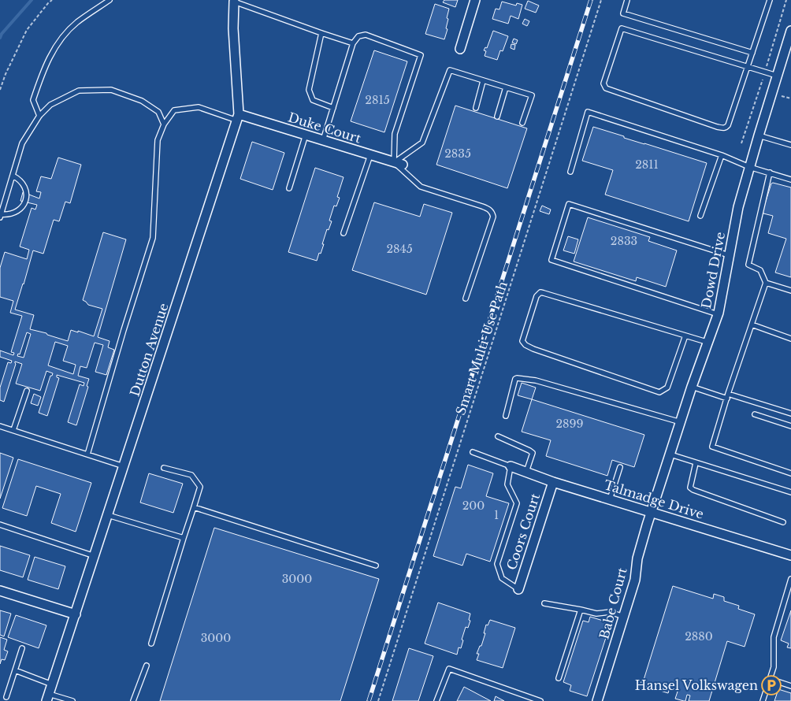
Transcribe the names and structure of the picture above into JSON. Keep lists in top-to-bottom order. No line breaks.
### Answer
{"streets":{"street":["Duke Court","Dowd Drive","Dutton Avenue","Talmadge Drive","Coors Court","Babe Court"],"path":["Smart Multi-Use Path"]},"crossings":[["Duke Court","Dutton Avenue"],["Dowd Drive","Talmadge Drive"],["Dowd Drive","Babe Court"],["Talmadge Drive","Coors Court"],["Talmadge Drive","Babe Court"]],"places":{"parking":["Hansel Volkswagen"]},"house_numbers":["2815","2835","2811","2833","2845","2899","200","1","3000","2880","3000"]}
